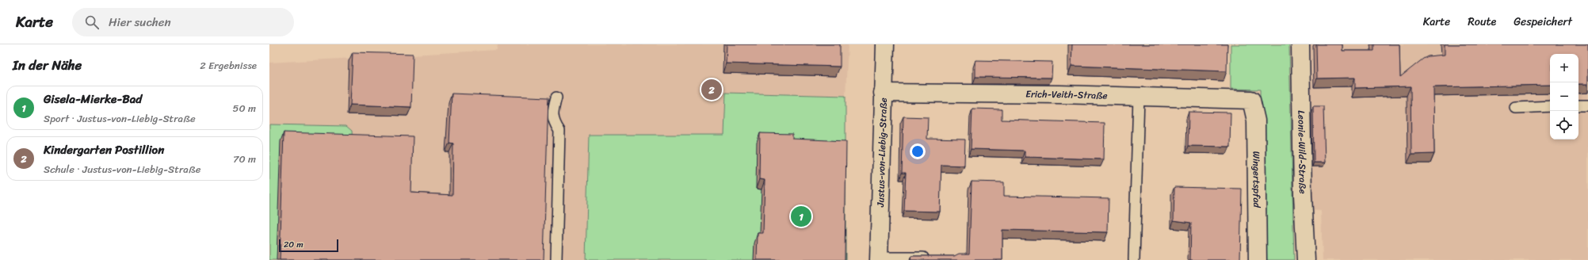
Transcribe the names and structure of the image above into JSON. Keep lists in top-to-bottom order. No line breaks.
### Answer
{"streets":{"street":["Erich-Veith-Straße","Justus-von-Liebig-Straße","Leonie-Wild-Straße","Wingertspfad"]},"crossings":[["Erich-Veith-Straße","Justus-von-Liebig-Straße"],["Erich-Veith-Straße","Wingertspfad"]],"scale_bar":"20 m","page":{"header":"Karte","search":"Hier suchen","nav":["Karte","Route","Gespeichert"],"heading":["In der Nähe","2 Ergebnisse"],"map_buttons":["+","−"],"pins":["2","1"],"list":[{"mark":"1","name":"Gisela-Mierke-Bad","note":"Sport · Justus-von-Liebig-Straße","value":"50 m"},{"mark":"2","name":"Kindergarten Postillion","note":"Schule · Justus-von-Liebig-Straße","value":"70 m"}],"scale":"20 m"}}
